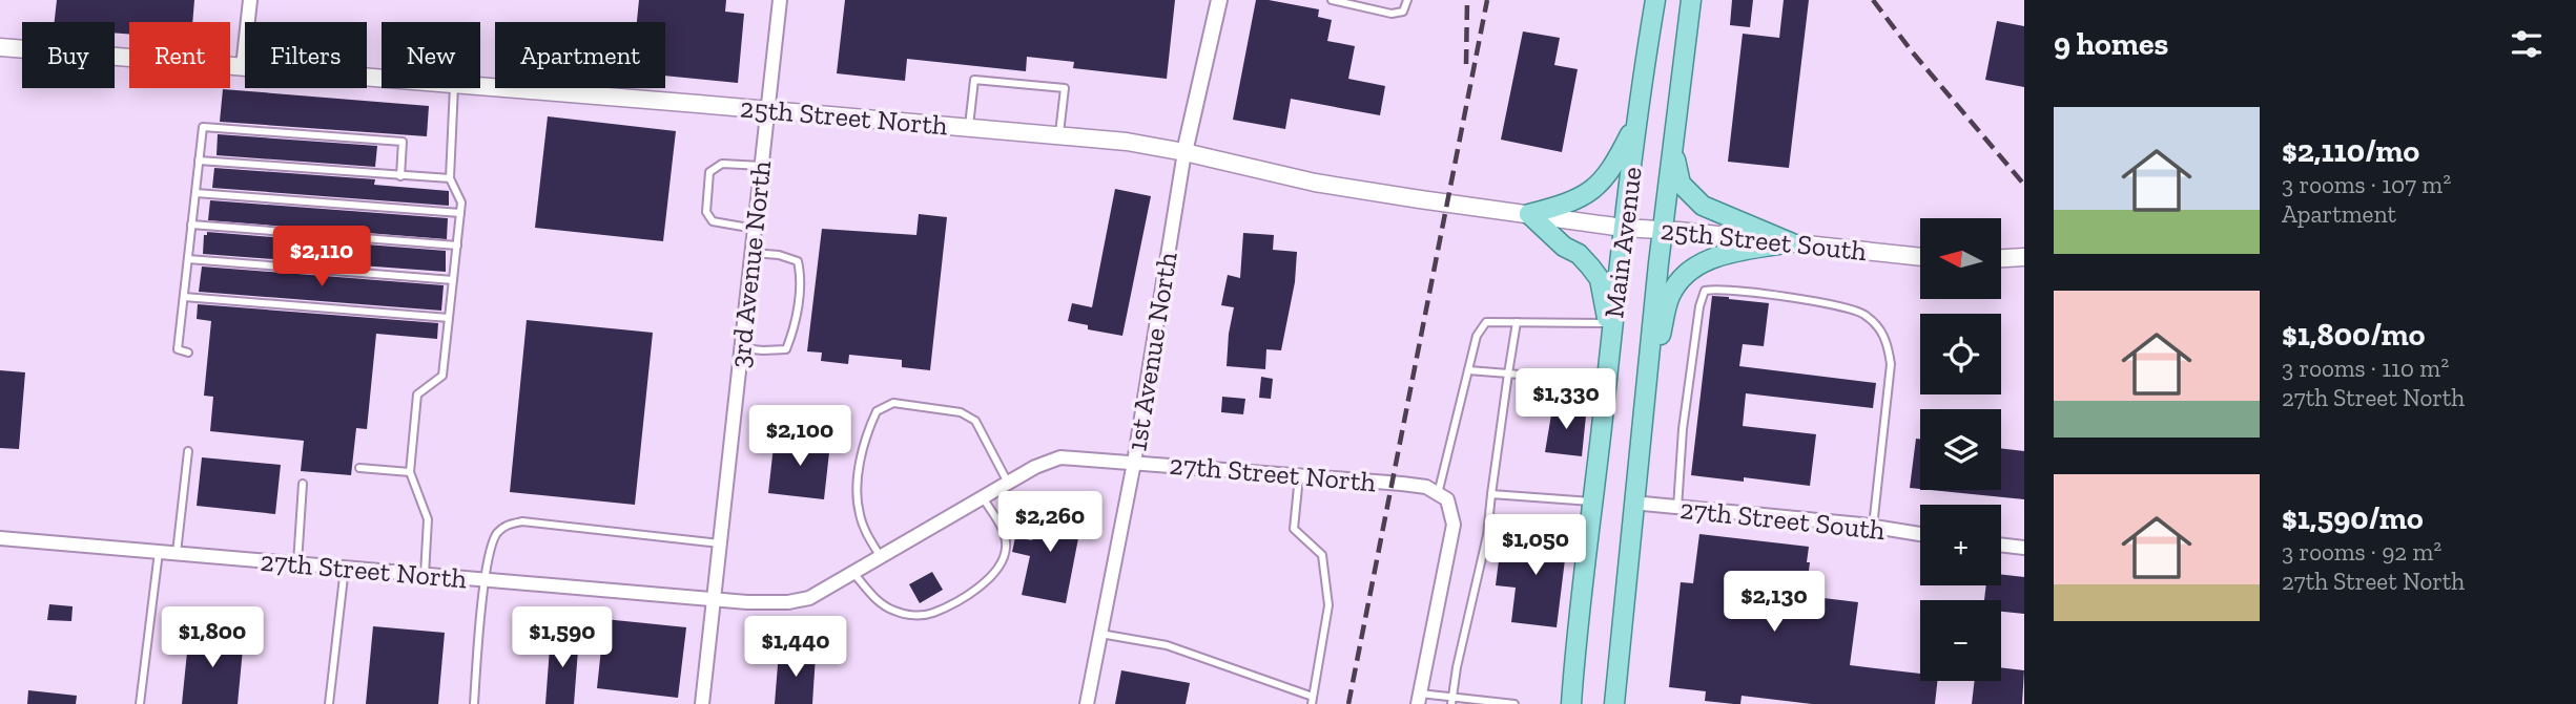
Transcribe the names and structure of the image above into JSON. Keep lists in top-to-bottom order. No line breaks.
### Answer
{"streets":{"main road":["25th Street North","25th Street South","Main Avenue"],"street":["3rd Avenue North","1st Avenue North","27th Street North","27th Street South"]},"crossings":[["25th Street North","25th Street South"],["25th Street North","3rd Avenue North"],["25th Street North","1st Avenue North"],["25th Street South","Main Avenue"],["Main Avenue","27th Street South"],["3rd Avenue North","27th Street North"],["1st Avenue North","27th Street North"]],"north":"left","page":{"heading":"9 homes","chip":["Buy","Rent","Filters","New","Apartment"],"list":[{"name":"$2,110/mo","note":"3 rooms · 107 m² · Apartment"},{"name":"$1,800/mo","note":"3 rooms · 110 m² · 27th Street North"},{"name":"$1,590/mo","note":"3 rooms · 92 m² · 27th Street North"}],"map_buttons":["+","−"],"price":["$2,110","$1,330","$2,100","$2,260","$1,050","$2,130","$1,800","$1,590","$1,440"]}}
